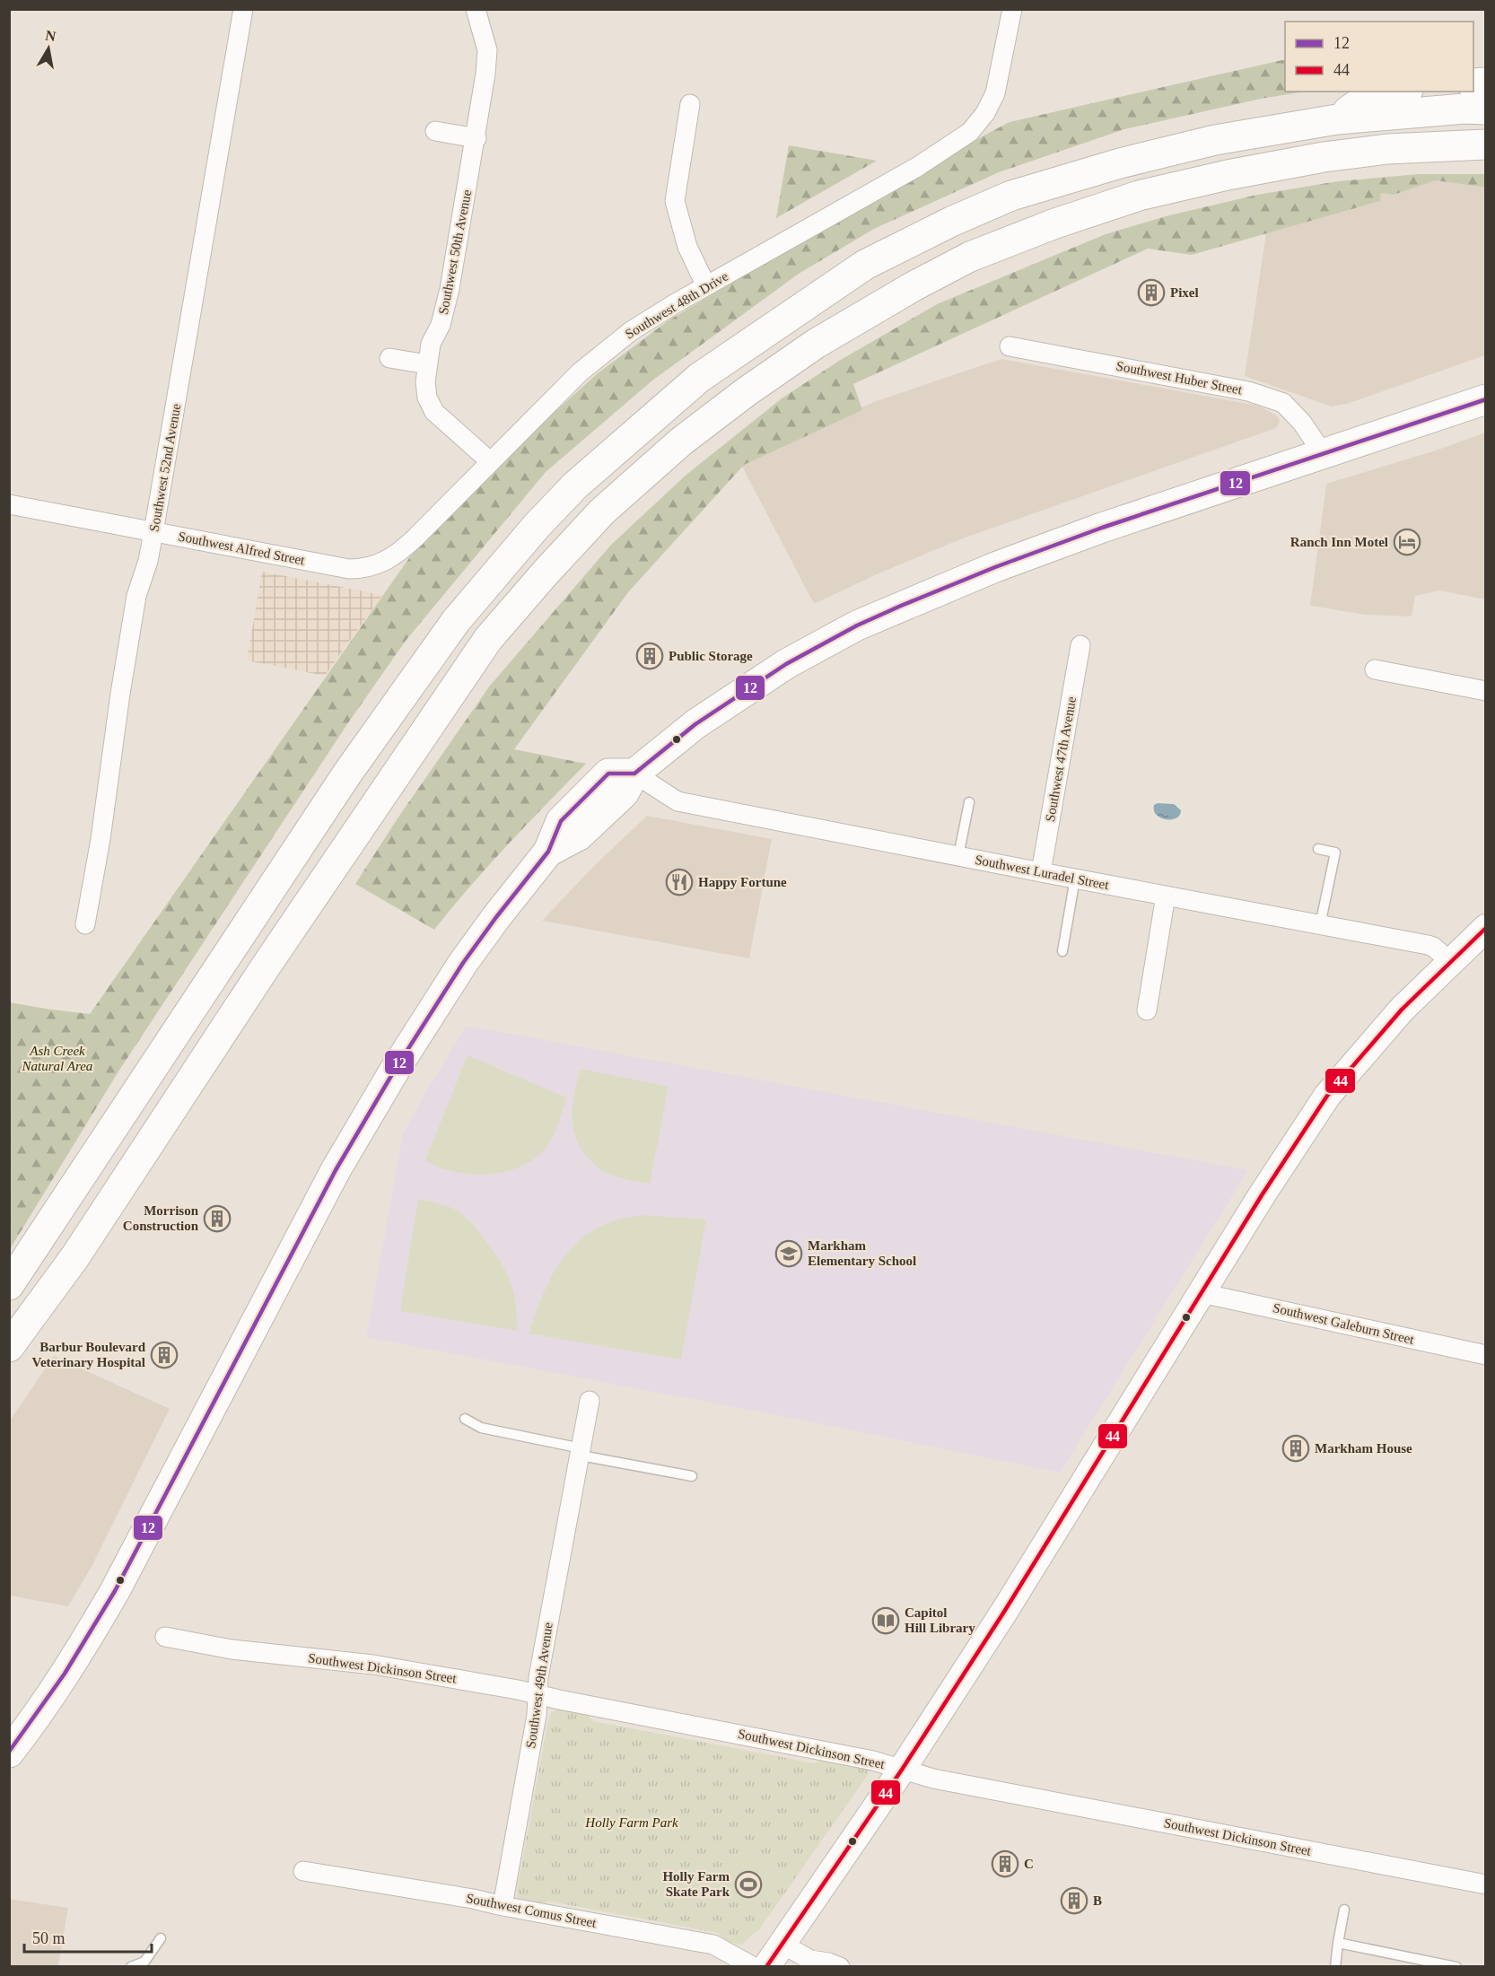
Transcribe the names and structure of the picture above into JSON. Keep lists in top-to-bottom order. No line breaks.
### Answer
{"streets":{"street":["Southwest 50th Avenue","Southwest 48th Drive","Southwest Huber Street","Southwest 52nd Avenue","Southwest Alfred Street","Southwest 47th Avenue","Southwest Luradel Street","Southwest Galeburn Street","Southwest Dickinson Street","Southwest 49th Avenue","Southwest Comus Street"]},"crossings":[["Southwest 50th Avenue","Southwest 48th Drive"],["Southwest 48th Drive","Southwest Alfred Street"],["Southwest 52nd Avenue","Southwest Alfred Street"],["Southwest 47th Avenue","Southwest Luradel Street"],["Southwest Dickinson Street","Southwest 49th Avenue"],["Southwest 49th Avenue","Southwest Comus Street"]],"parks":["Ash Creek Natural Area","Holly Farm Park"],"places":{"building":["Pixel","Public Storage","Morrison Construction","Barbur Boulevard Veterinary Hospital","Markham House","C","B"],"hotel":["Ranch Inn Motel"],"restaurant":["Happy Fortune"],"school or university":["Markham Elementary School"],"library":["Capitol Hill Library"],"sports":["Holly Farm Skate Park"]},"lines":["transit line 12","transit line 44"],"legend":["12","44"],"scale_bar":"50 m","north":"top"}
